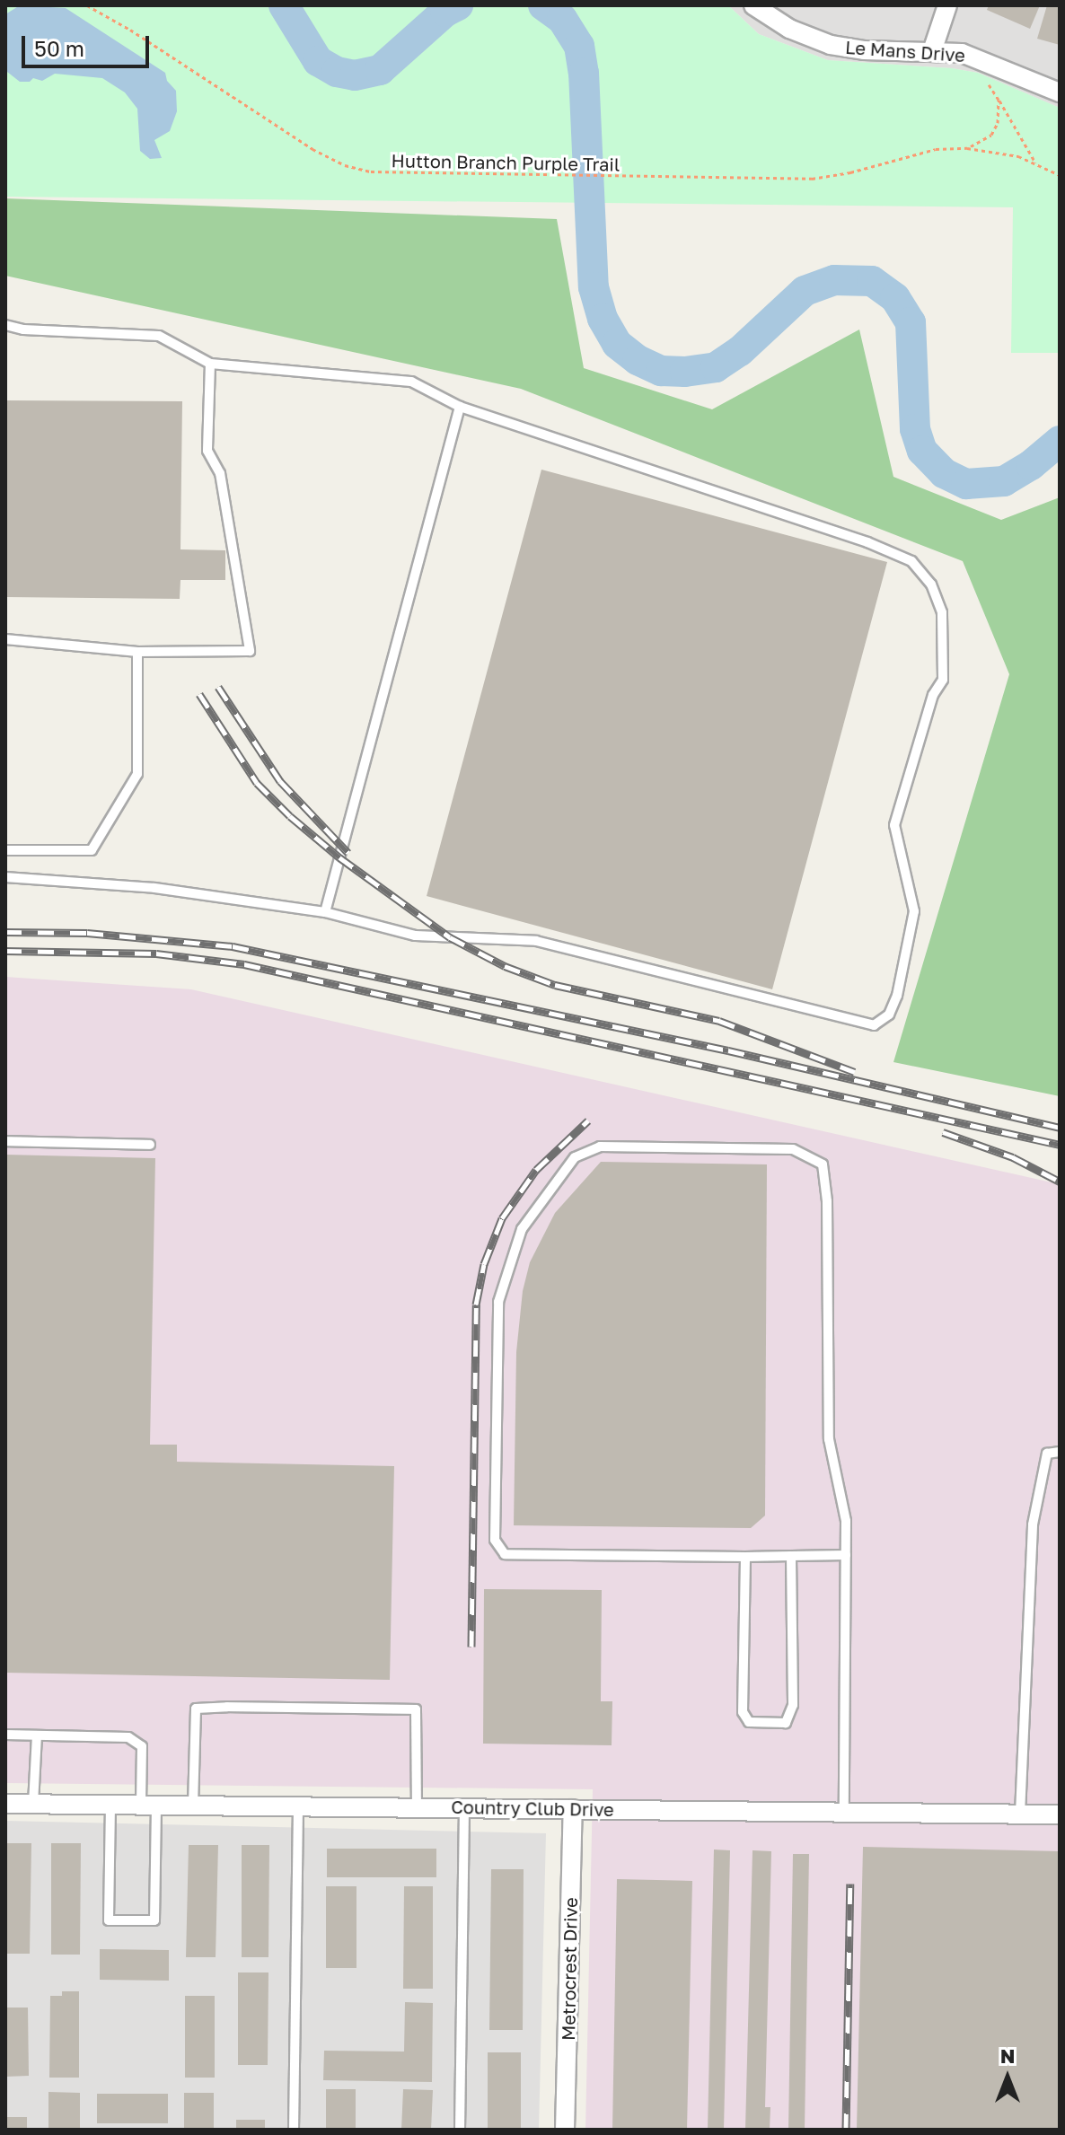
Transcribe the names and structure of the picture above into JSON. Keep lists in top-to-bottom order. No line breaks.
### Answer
{"streets":{"street":["Le Mans Drive","Country Club Drive","Metrocrest Drive"],"path":["Hutton Branch Purple Trail"]},"crossings":[["Country Club Drive","Metrocrest Drive"]],"scale_bar":"50 m","north":"top"}
